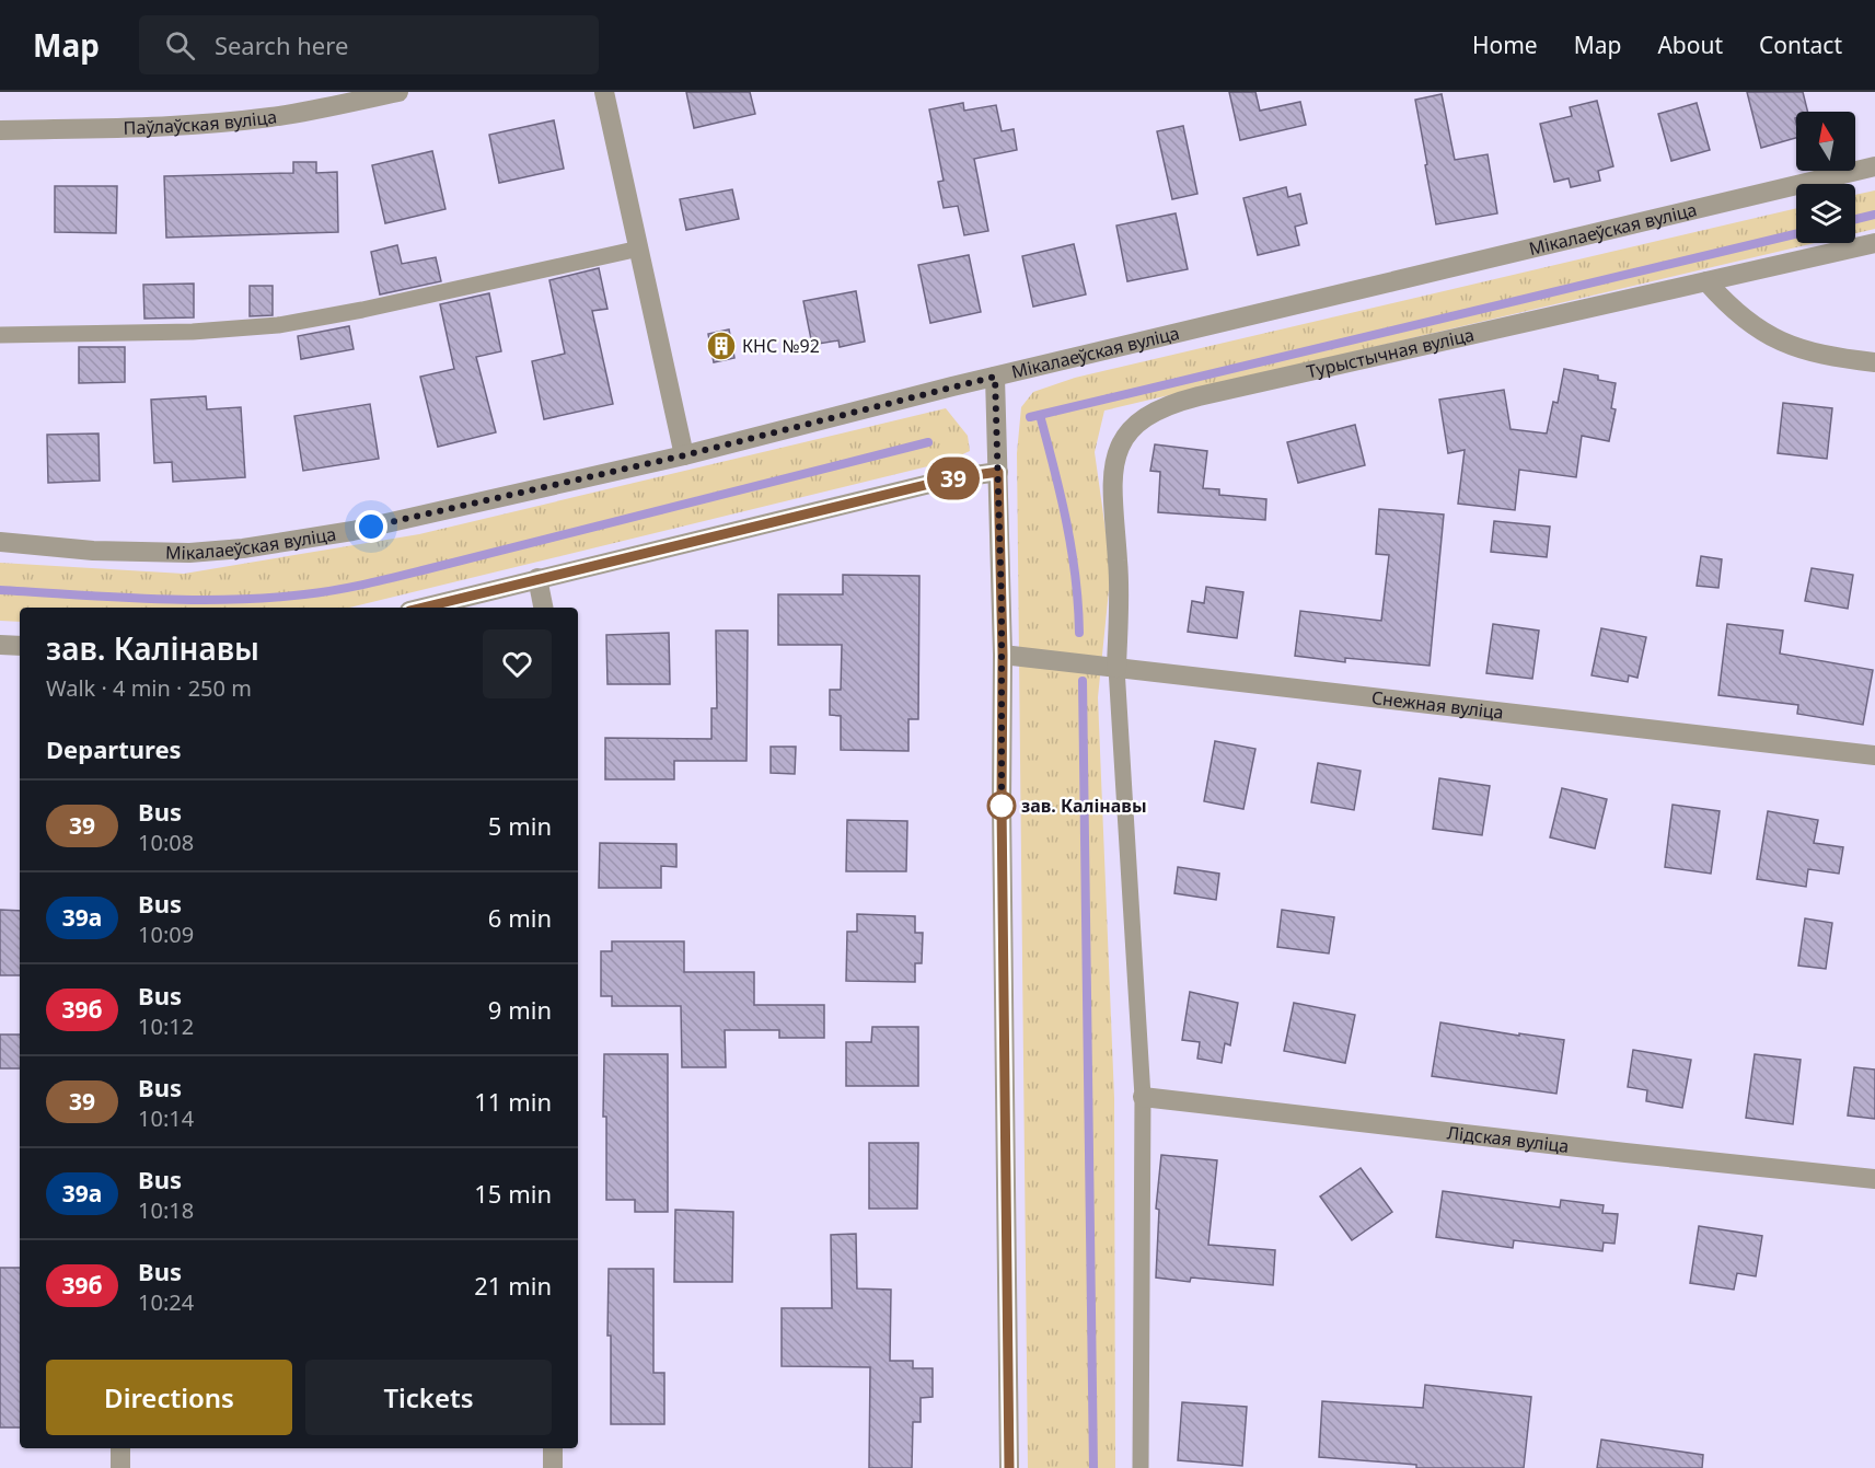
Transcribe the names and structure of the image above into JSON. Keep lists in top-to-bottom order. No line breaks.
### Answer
{"streets":{"street":["Паўлаўская вуліца","Мікалаеўская вуліца","Турыстычная вуліца","Снежная вуліца","Лідская вуліца"]},"crossings":[["Турыстычная вуліца","Снежная вуліца"]],"places":{"building":["КНС №92"],"other":["зав. Калінавы"]},"lines":["bus line 39"],"north":"top","page":{"header":"Map","search":"Search here","nav":["Home","Map","About","Contact"],"on_map":"39","heading":[["зав. Калінавы","Walk · 4 min · 250 m"],"Departures"],"list":[{"mark":"39","name":"Bus","note":"10:08","value":"5 min"},{"mark":"39а","name":"Bus","note":"10:09","value":"6 min"},{"mark":"39б","name":"Bus","note":"10:12","value":"9 min"},{"mark":"39","name":"Bus","note":"10:14","value":"11 min"},{"mark":"39а","name":"Bus","note":"10:18","value":"15 min"},{"mark":"39б","name":"Bus","note":"10:24","value":"21 min"}],"buttons":["Directions","Tickets"]}}
